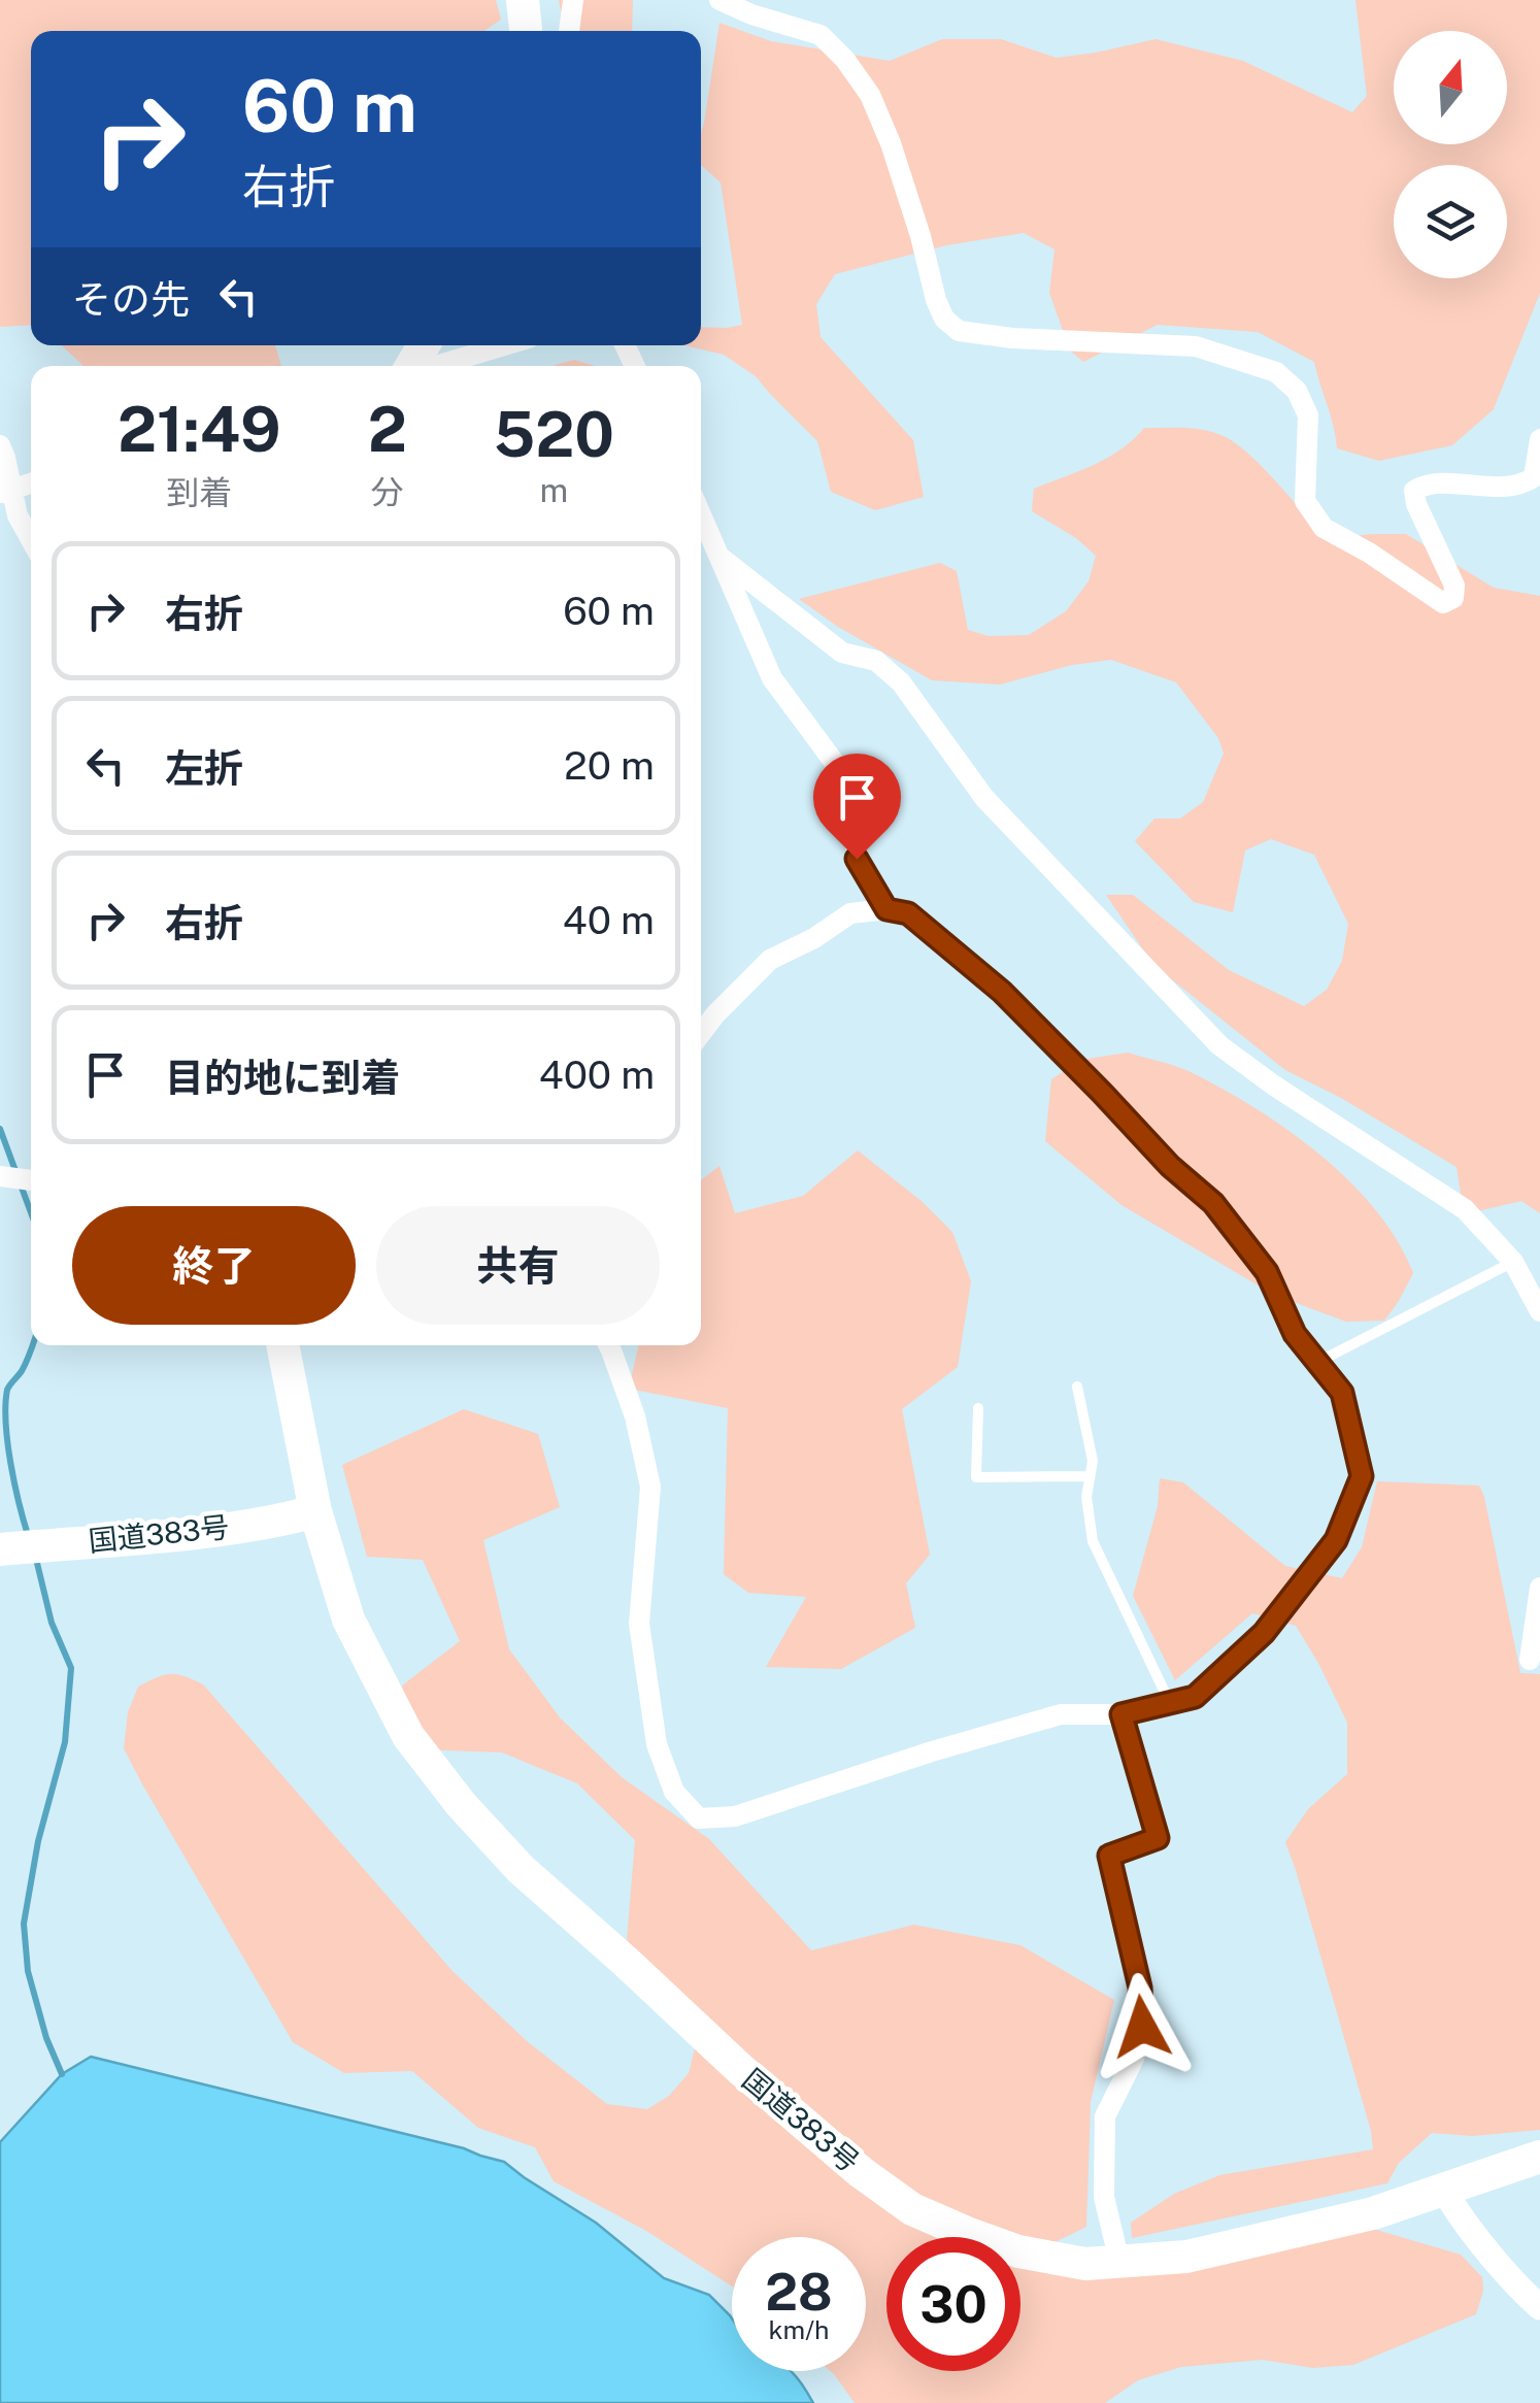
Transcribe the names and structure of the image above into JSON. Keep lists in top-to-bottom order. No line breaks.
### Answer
{"streets":{"highway":["国道383号"]},"north":"top","page":{"turn":["60 m","右折"],"then":"その先","eta":["21:49","到着","2","分","520","m"],"list":[{"name":"右折","value":"60 m"},{"name":"左折","value":"20 m"},{"name":"右折","value":"40 m"},{"name":"目的地に到着","value":"400 m"}],"buttons":["終了","共有"],"speed":"28 km/h","limit":"30"}}
